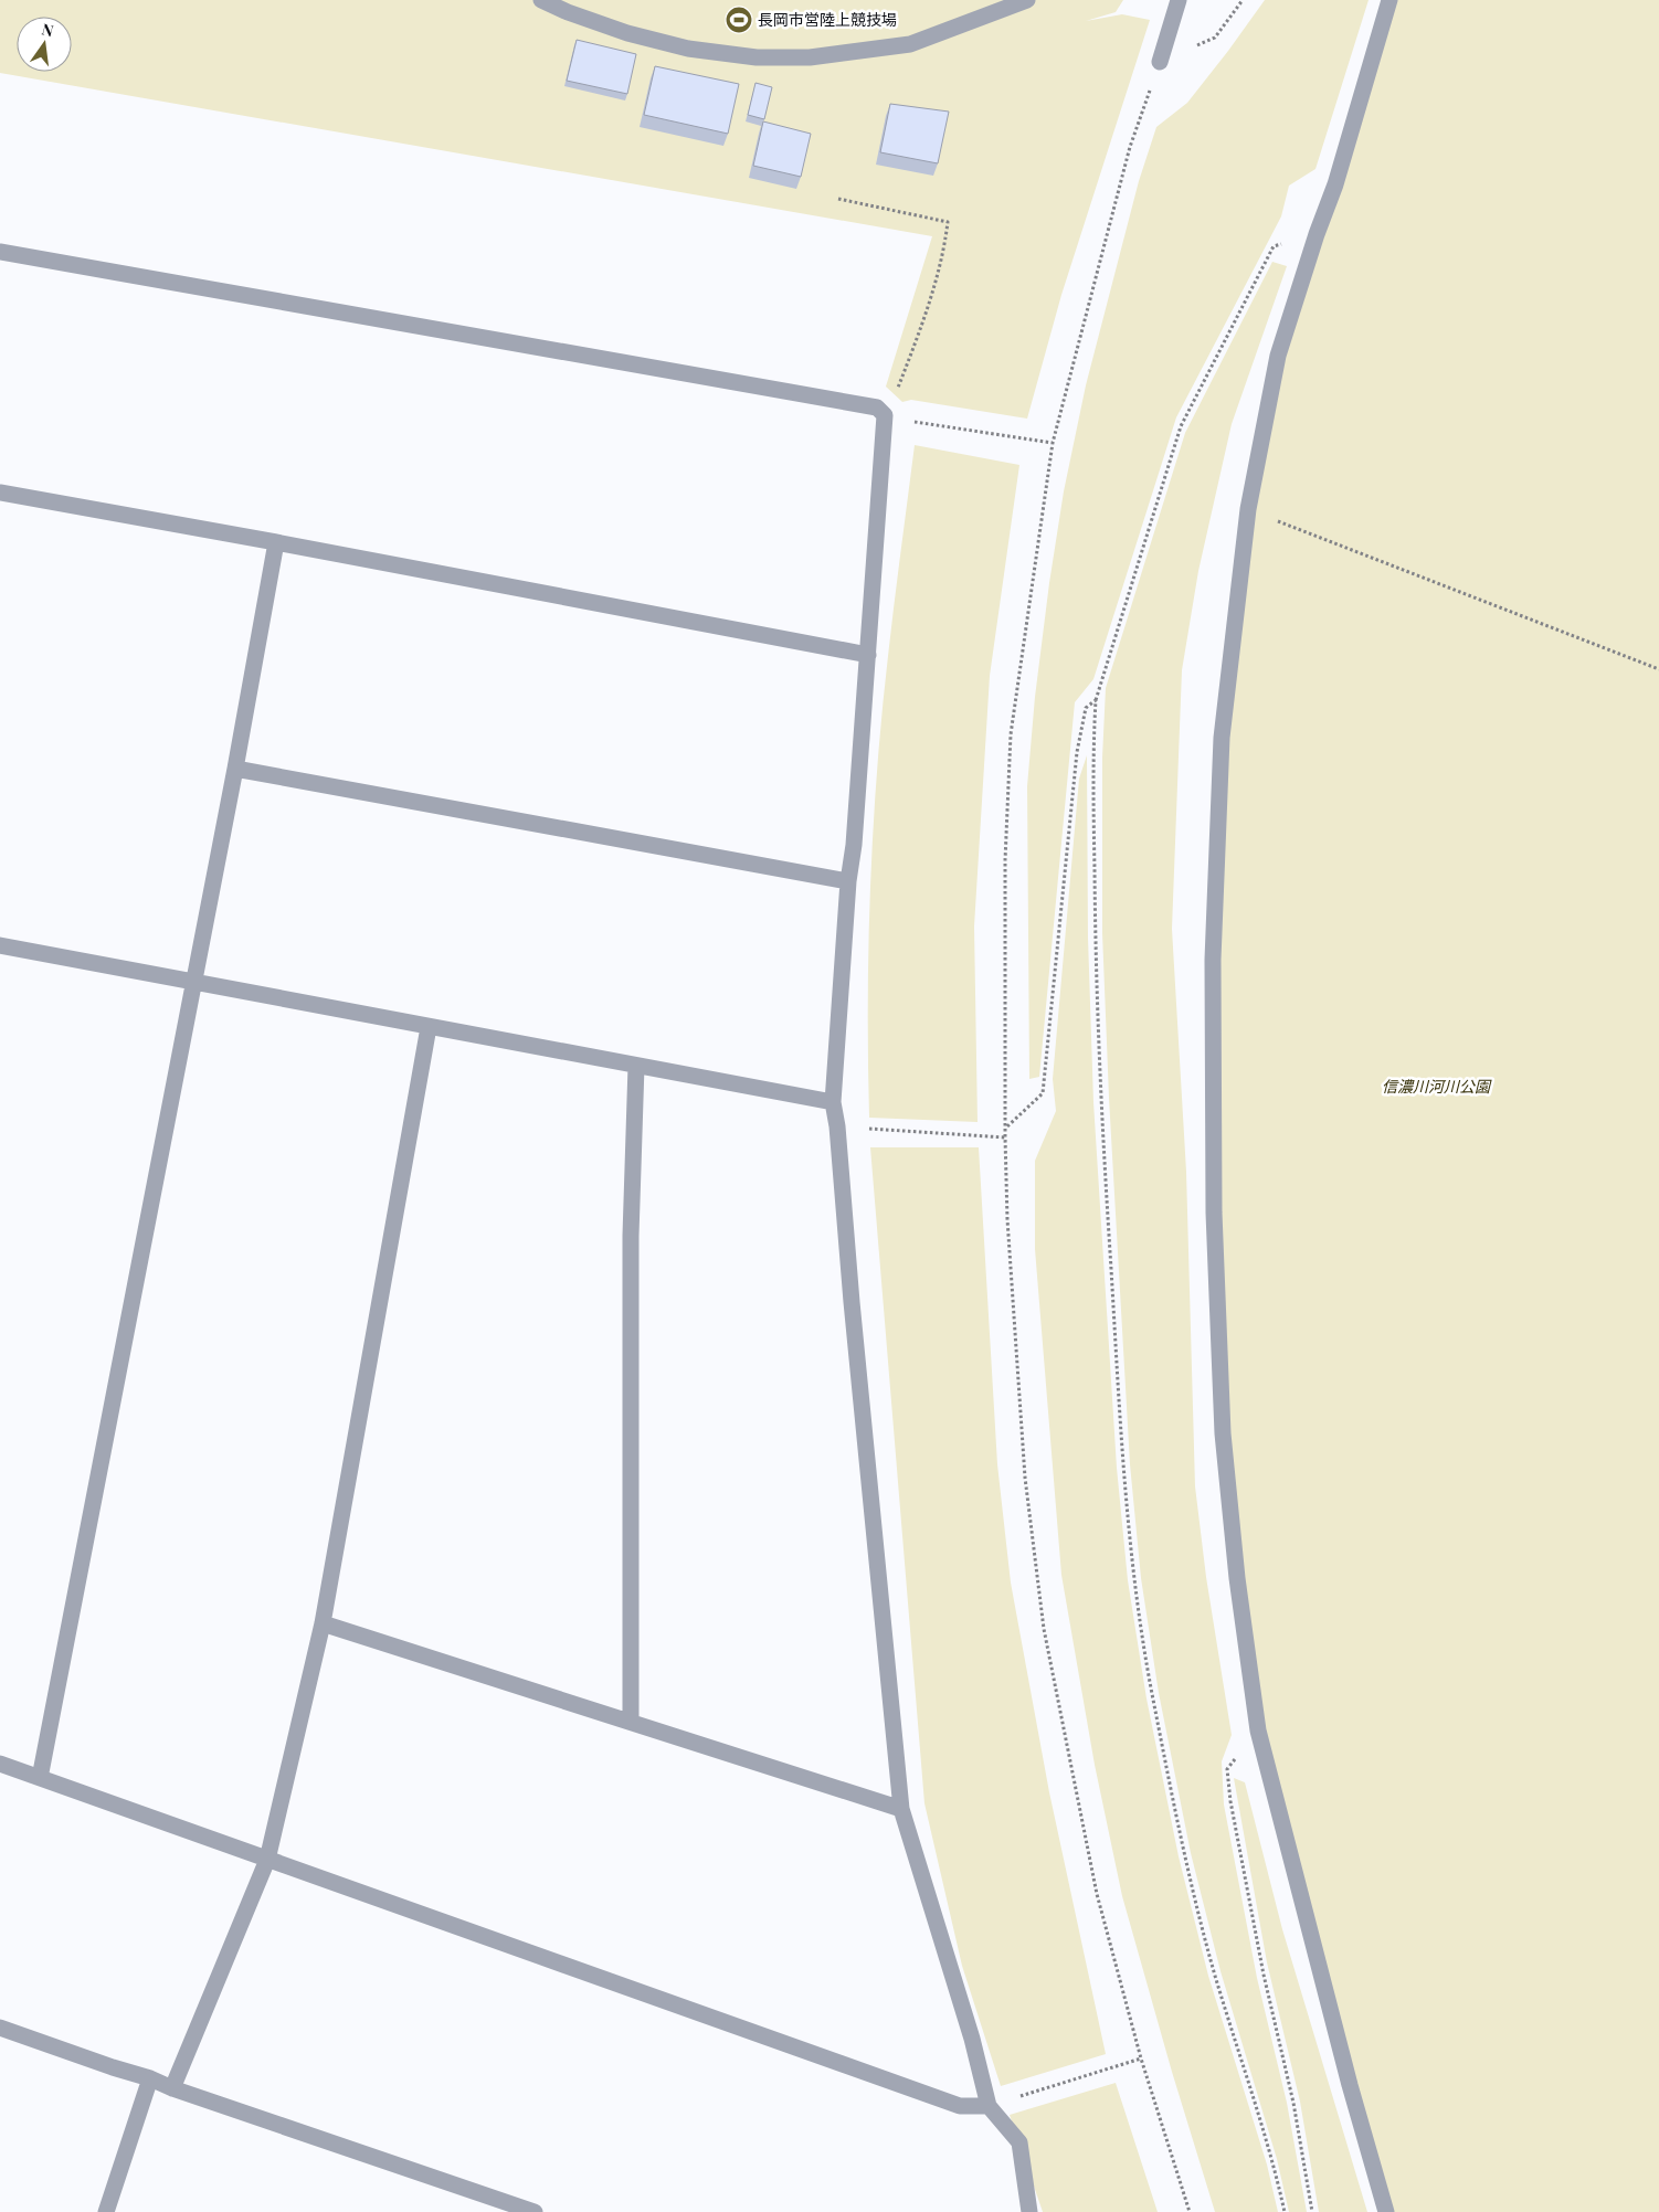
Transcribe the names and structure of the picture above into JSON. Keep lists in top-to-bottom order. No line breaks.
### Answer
{"parks":["信濃川河川公園"],"places":{"sports":["長岡市営陸上競技場"]},"north":"top"}
